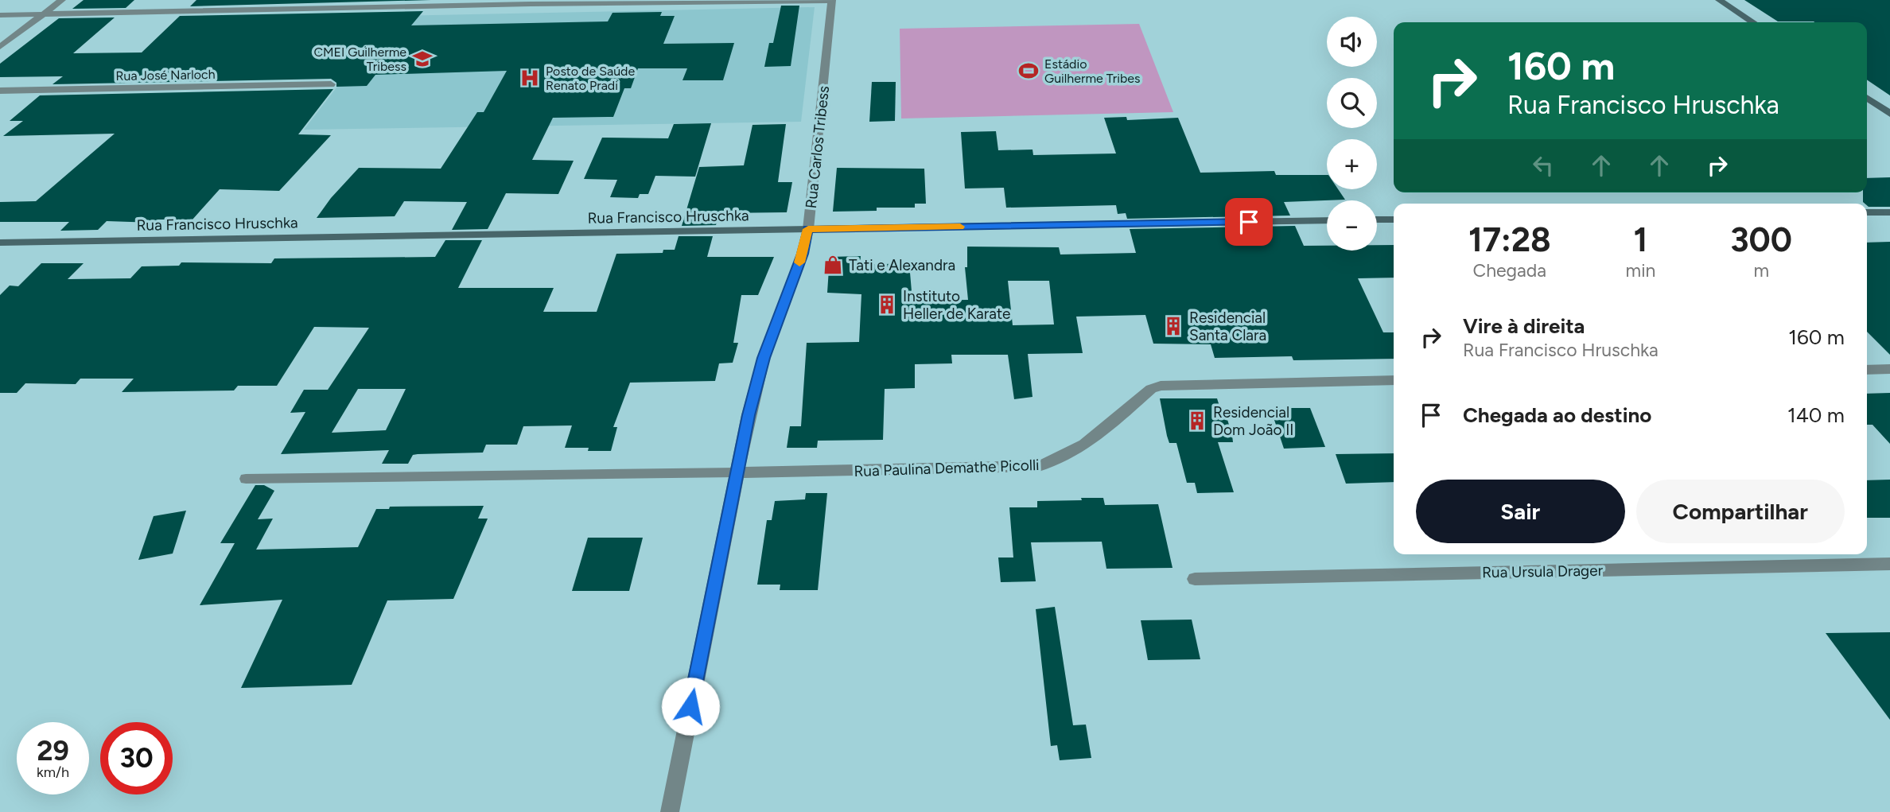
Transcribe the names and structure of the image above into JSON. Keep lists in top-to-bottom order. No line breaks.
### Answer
{"streets":{"main road":["Rua Francisco Hruschka"],"street":["Rua José Narloch","Rua Carlos Tribess","Rua Paulina Demathe Picolli","Rua Ursula Drager"]},"crossings":[["Rua Carlos Tribess","Rua Francisco Hruschka"],["Rua Carlos Tribess","Rua Paulina Demathe Picolli"]],"places":{"school or university":["CMEI Guilherme Tribess"],"sports":["Estádio Guilherme Tribes"],"hospital":["Posto de Saúde Renato Pradi"],"shop":["Tati e Alexandra"],"building":["Instituto Heller de Karate","Residencial Santa Clara","Residencial Dom João II"]},"page":{"map_buttons":["+","−"],"turn":["160 m","Rua Francisco Hruschka"],"eta":["17:28","Chegada","1","min","300","m"],"list":[{"name":"Vire à direita","note":"Rua Francisco Hruschka","value":"160 m"},{"name":"Chegada ao destino","value":"140 m"}],"buttons":["Sair","Compartilhar"],"speed":"29 km/h","limit":"30"}}
